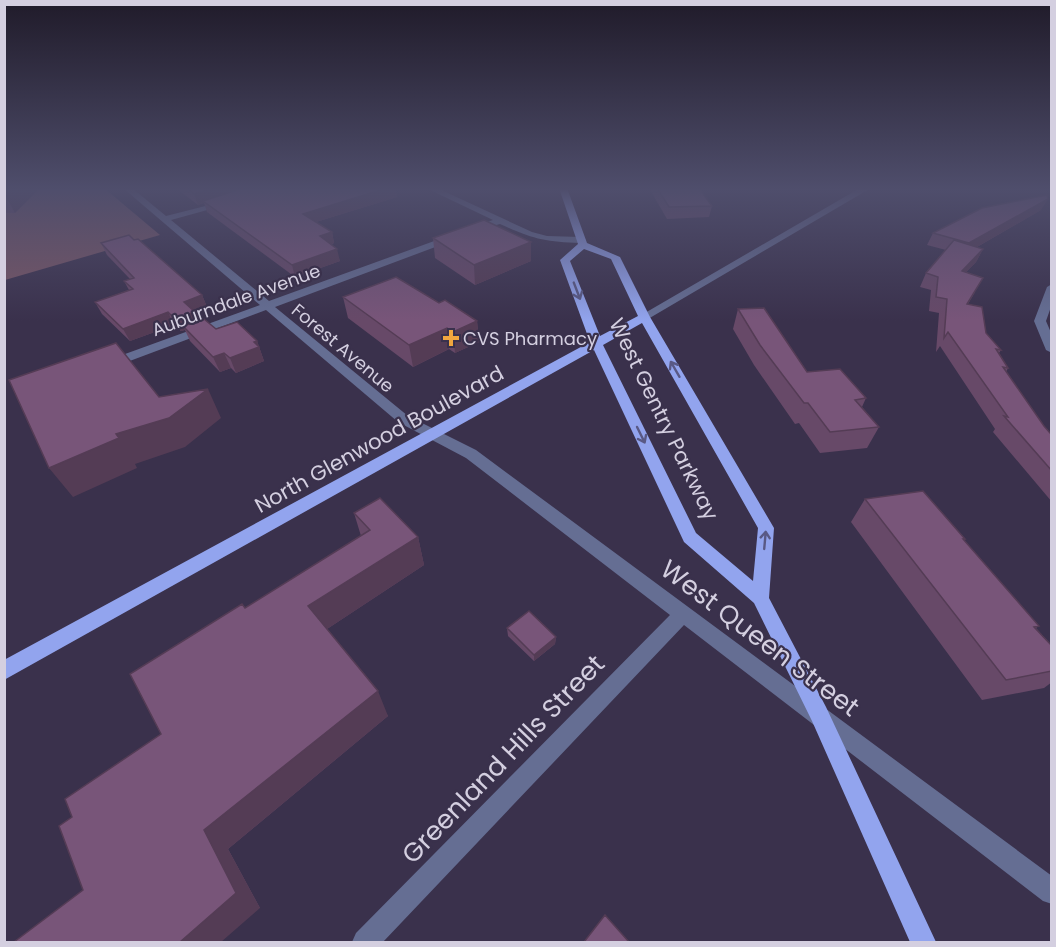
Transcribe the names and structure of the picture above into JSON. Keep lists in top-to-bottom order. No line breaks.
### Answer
{"streets":{"main road":["West Gentry Parkway","North Glenwood Boulevard"],"street":["Auburndale Avenue","Forest Avenue","West Queen Street","Greenland Hills Street"]},"crossings":[["Auburndale Avenue","Forest Avenue"],["Forest Avenue","North Glenwood Boulevard"],["Forest Avenue","West Queen Street"],["West Gentry Parkway","North Glenwood Boulevard"],["West Gentry Parkway","West Queen Street"],["North Glenwood Boulevard","West Queen Street"],["West Queen Street","Greenland Hills Street"]],"places":{"health":["CVS Pharmacy"]}}
